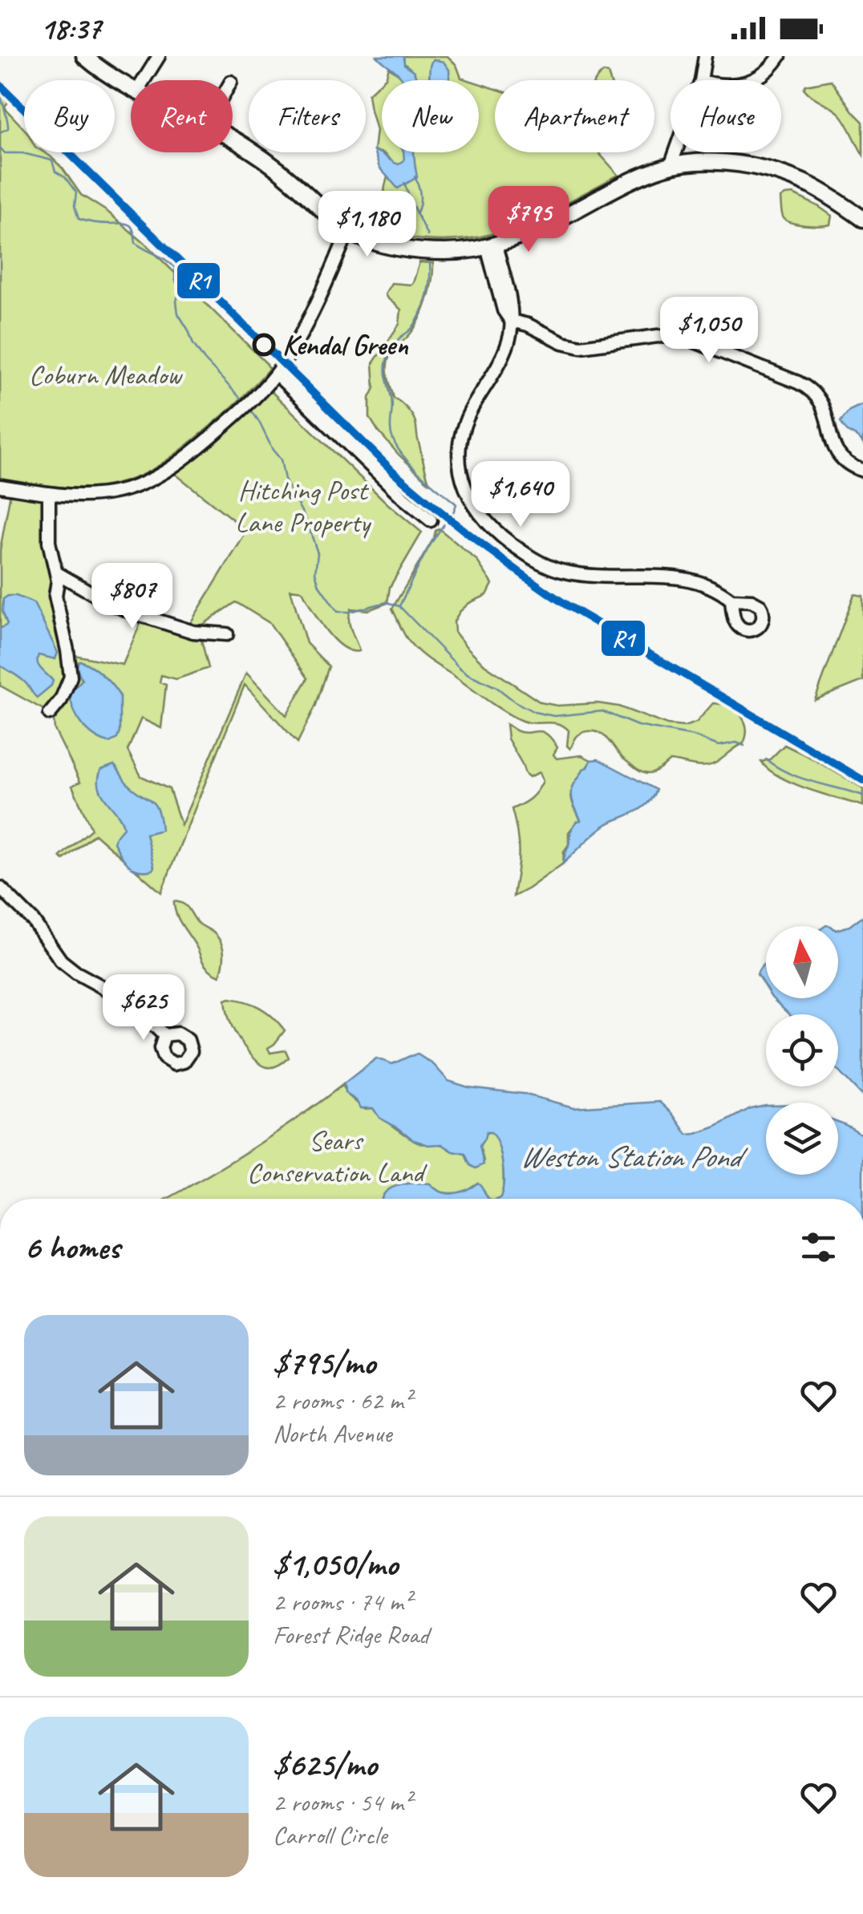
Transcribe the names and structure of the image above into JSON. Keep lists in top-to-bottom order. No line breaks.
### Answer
{"water":["Weston Station Pond"],"parks":["Coburn Meadow","Hitching Post Lane Property","Sears Conservation Land"],"places":["Kendal Green"],"lines":["transit line R1"],"north":"top","page":{"status":"18:37","chip":["Buy","Rent","Filters","New","Apartment","House"],"price":["$795","$1,180","$1,050","$1,640","$807","$625"],"heading":"6 homes","list":[{"name":"$795/mo","note":"2 rooms · 62 m² · North Avenue"},{"name":"$1,050/mo","note":"2 rooms · 74 m² · Forest Ridge Road"},{"name":"$625/mo","note":"2 rooms · 54 m² · Carroll Circle"}]}}
